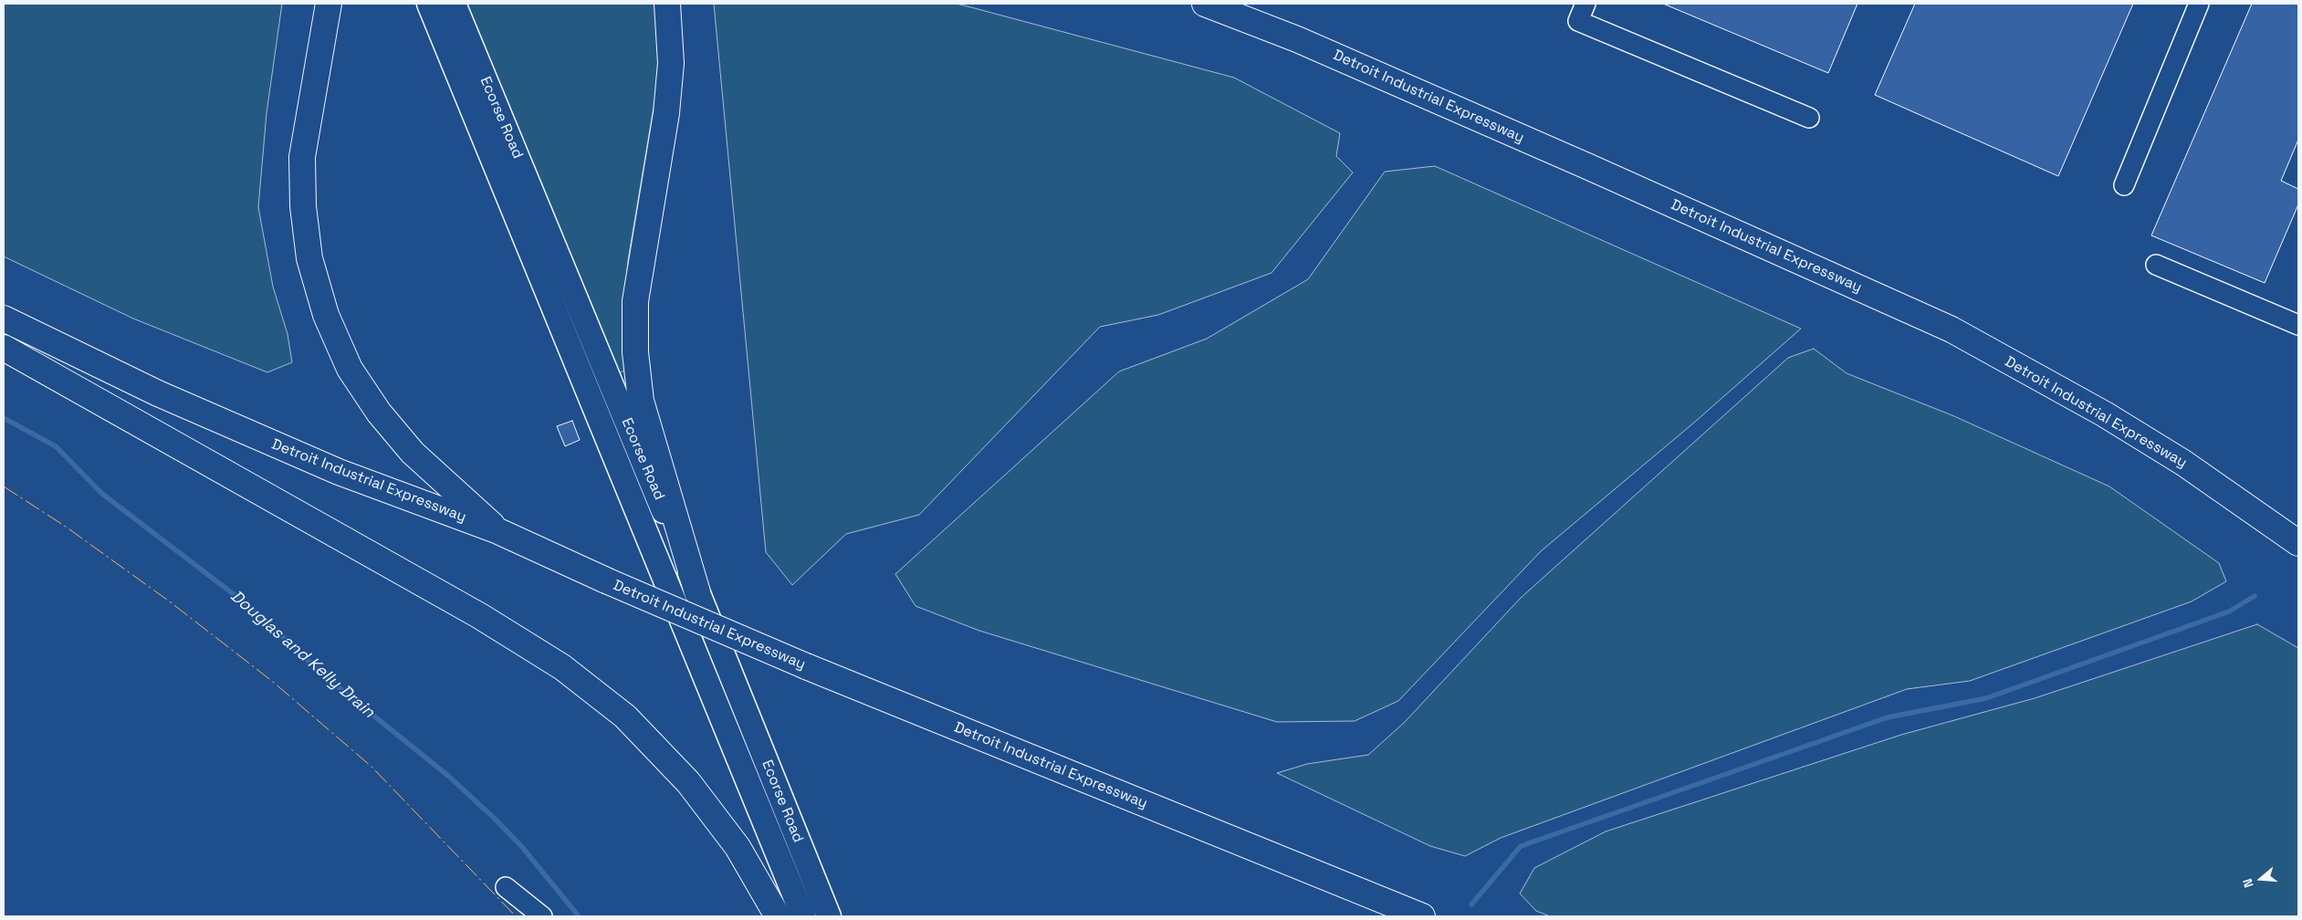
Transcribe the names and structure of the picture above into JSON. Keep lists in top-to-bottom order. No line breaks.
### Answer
{"streets":{"highway":["Detroit Industrial Expressway"],"main road":["Ecorse Road"]},"water":["Douglas and Kelly Drain"],"north":"left"}
